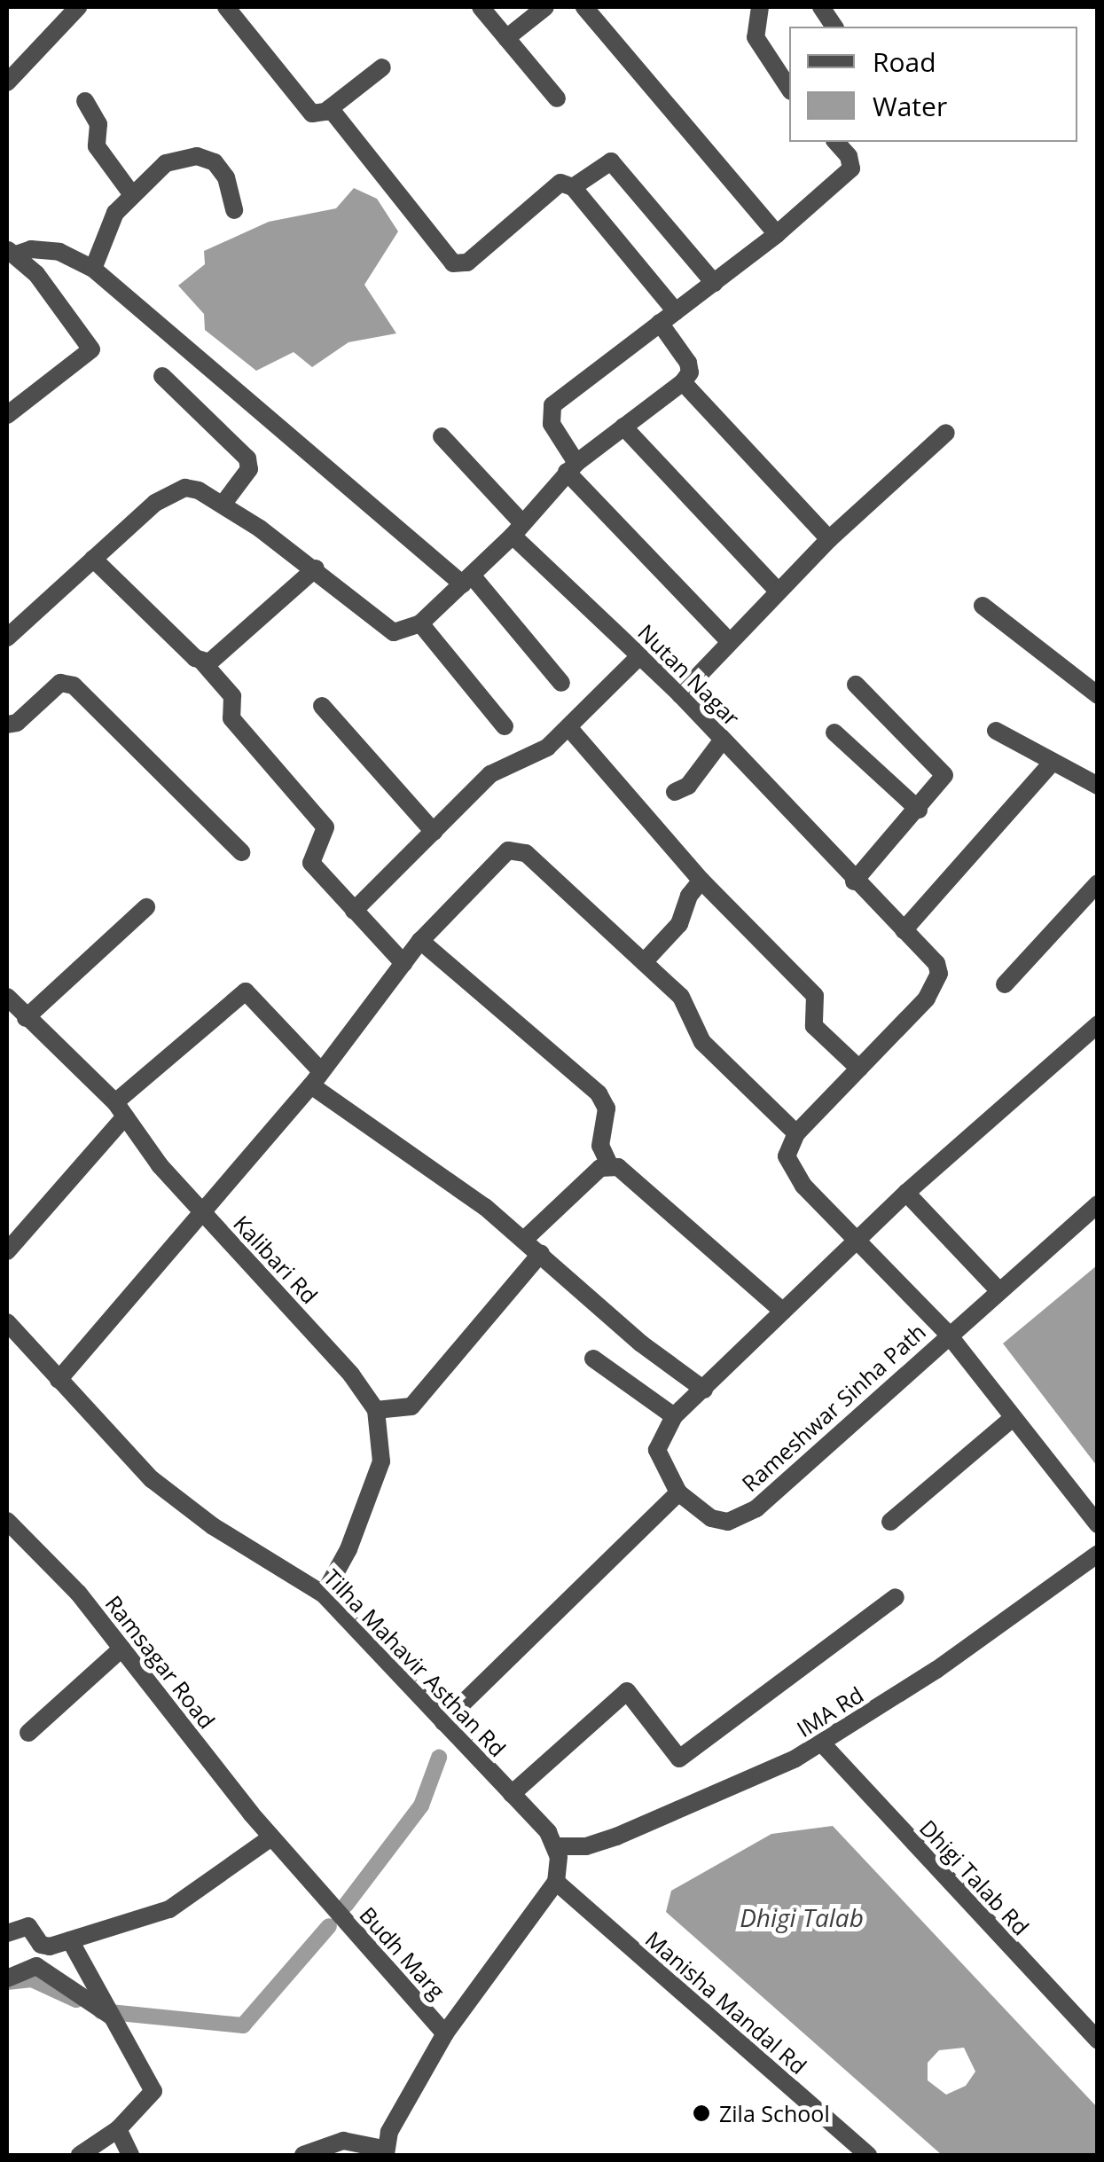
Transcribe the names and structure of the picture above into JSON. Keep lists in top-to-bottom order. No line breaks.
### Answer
{"streets":{"street":["Nutan Nagar","Kalibari Rd","Rameshwar Sinha Path","Ramsagar Road","Tilha Mahavir Asthan Rd","IMA Rd","Dhigi Talab Rd","Budh Marg","Manisha Mandal Rd"]},"crossings":[["Ramsagar Road","Budh Marg"],["Tilha Mahavir Asthan Rd","IMA Rd"],["IMA Rd","Dhigi Talab Rd"]],"water":["Dhigi Talab"],"places":["Zila School"],"legend":["Road","Water"]}
